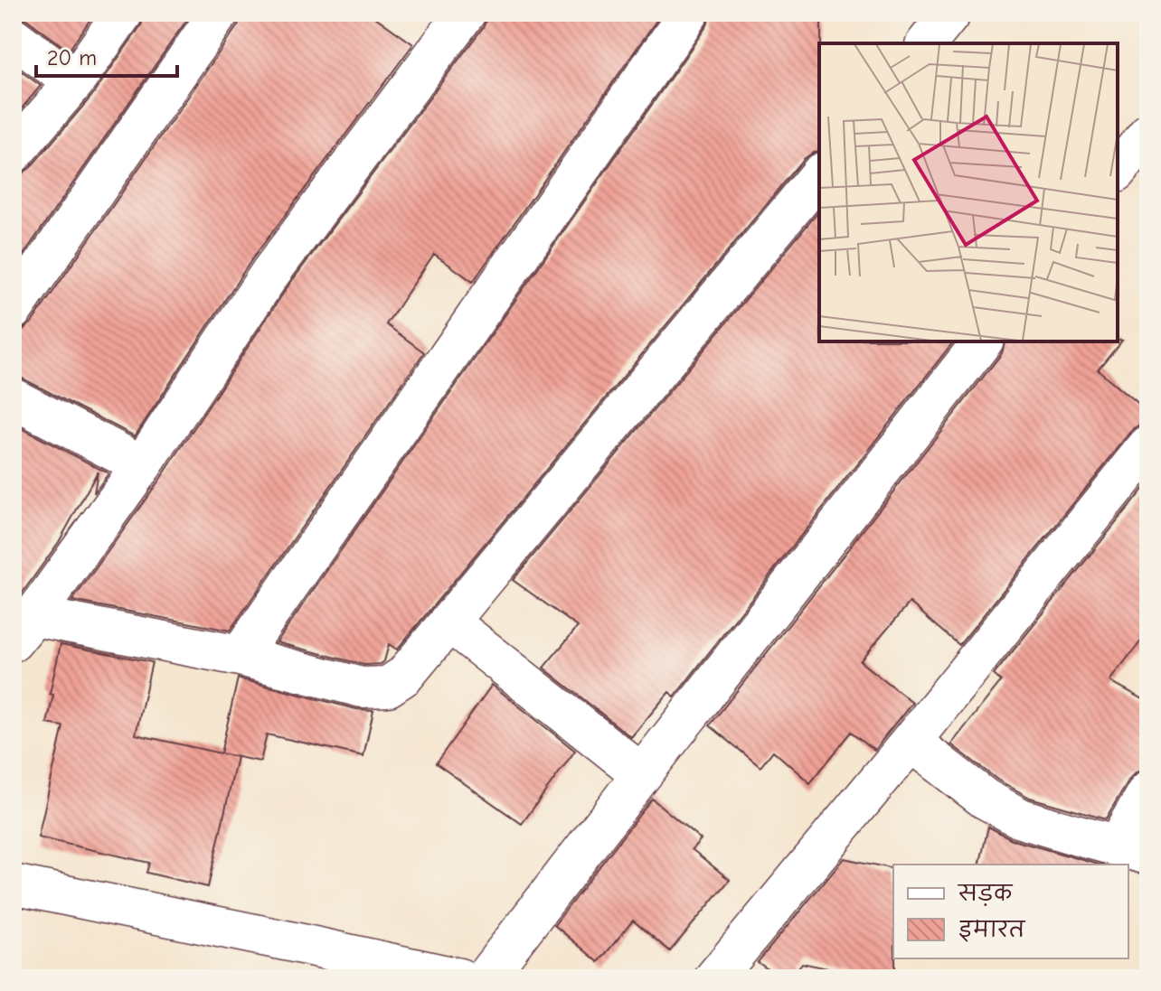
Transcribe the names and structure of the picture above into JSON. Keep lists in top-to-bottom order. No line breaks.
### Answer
{"legend":["सड़क","इमारत"],"scale_bar":"20 m"}
